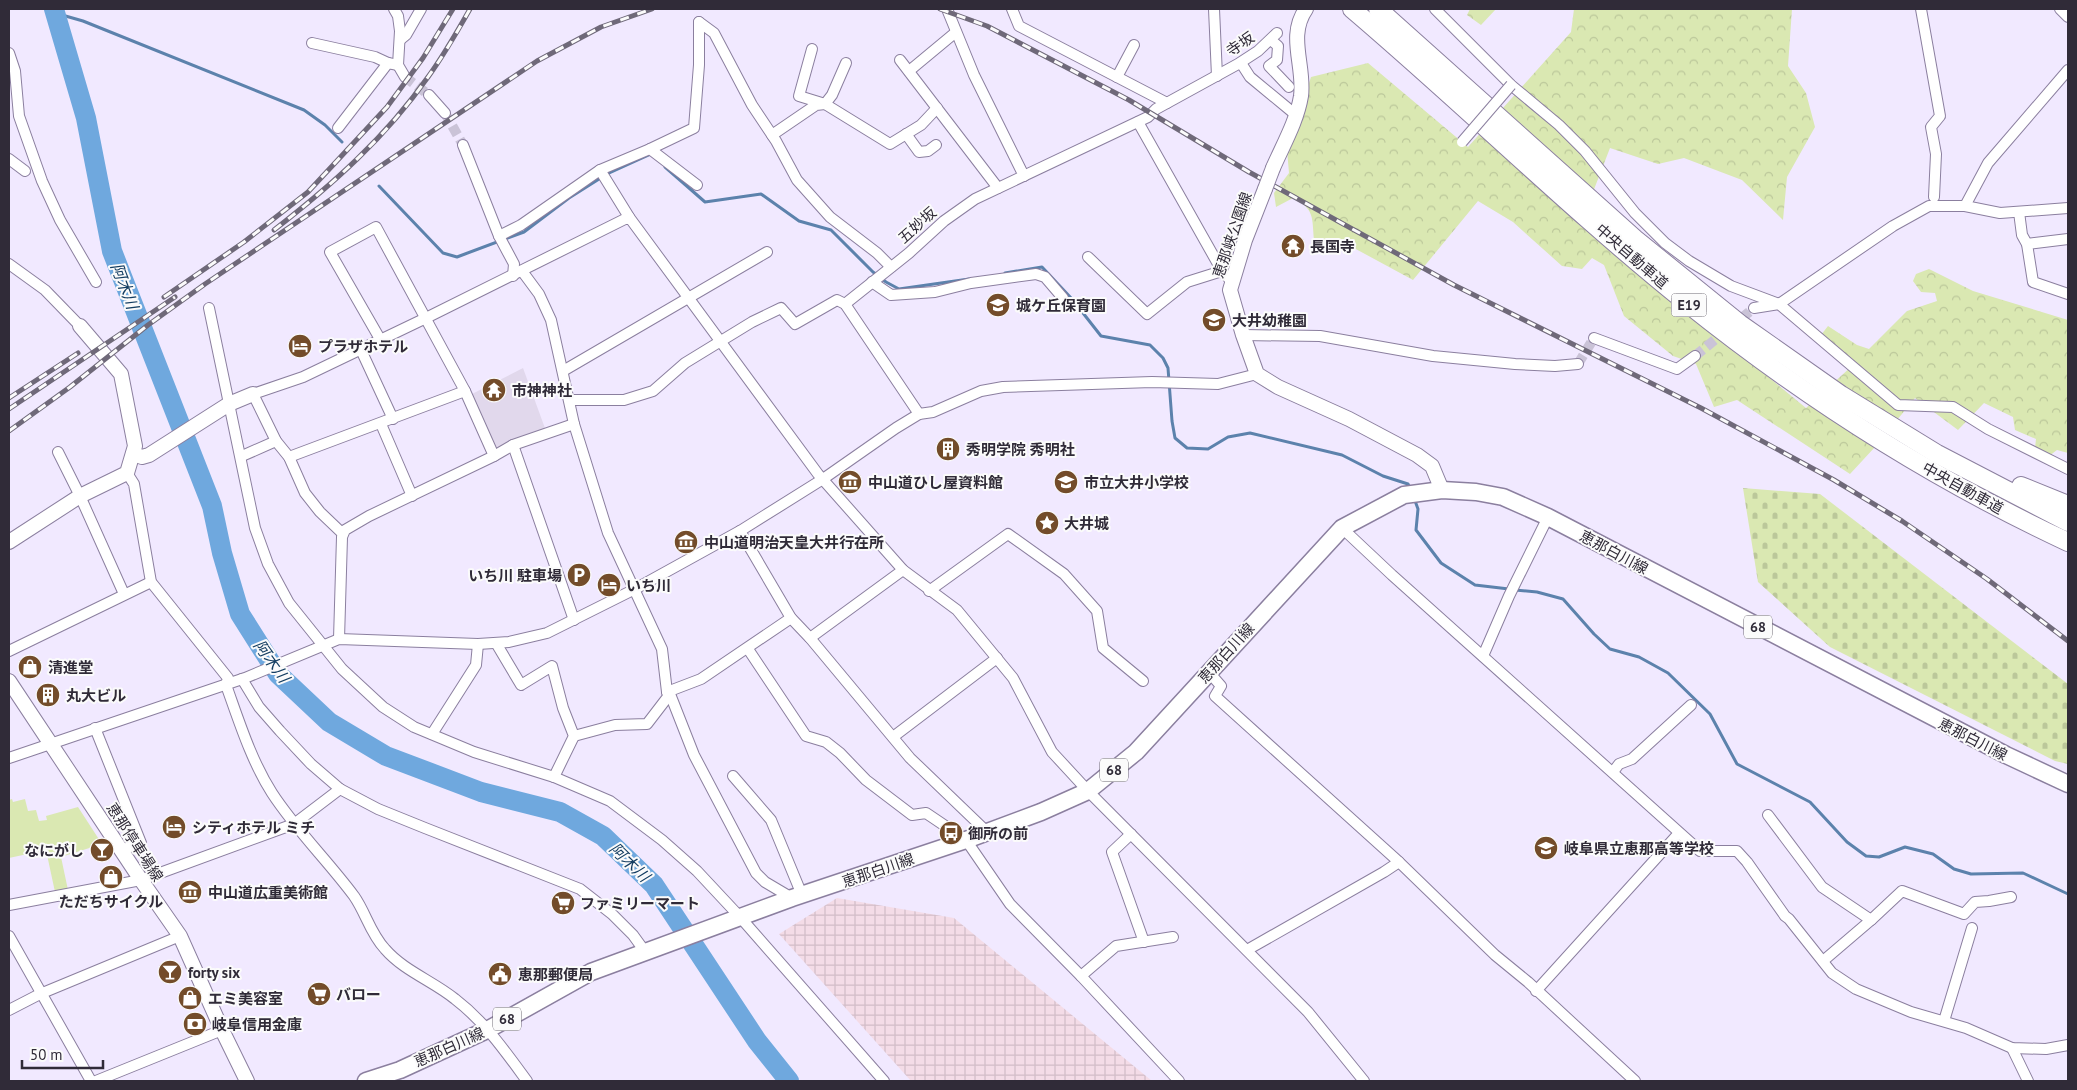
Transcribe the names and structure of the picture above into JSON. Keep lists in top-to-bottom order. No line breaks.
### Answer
{"streets":{"highway":["中央自動車道","E19"],"main road":["恵那峡公園線","恵那白川線","68","恵那停車場線"],"street":["寺坂","五妙坂"]},"crossings":[["寺坂","五妙坂"]],"water":["阿木川"],"places":{"temple":["長国寺","市神神社"],"school or university":["城ケ丘保育園","大井幼稚園","市立大井小学校","岐阜県立恵那高等学校"],"hotel":["プラザホテル","いち川","シティホテル ミチ"],"building":["秀明学院 秀明社","丸大ビル"],"museum":["中山道ひし屋資料館","中山道明治天皇大井行在所","中山道広重美術館"],"place":["大井城"],"parking":["いち川 駐車場"],"shop":["清進堂","ただちサイクル","エミ美容室"],"bus stop":["御所の前"],"bar":["なにがし","forty six"],"supermarket":["ファミリーマート","バロー"],"public building":["恵那郵便局"],"bank":["岐阜信用金庫"]},"scale_bar":"50 m"}
